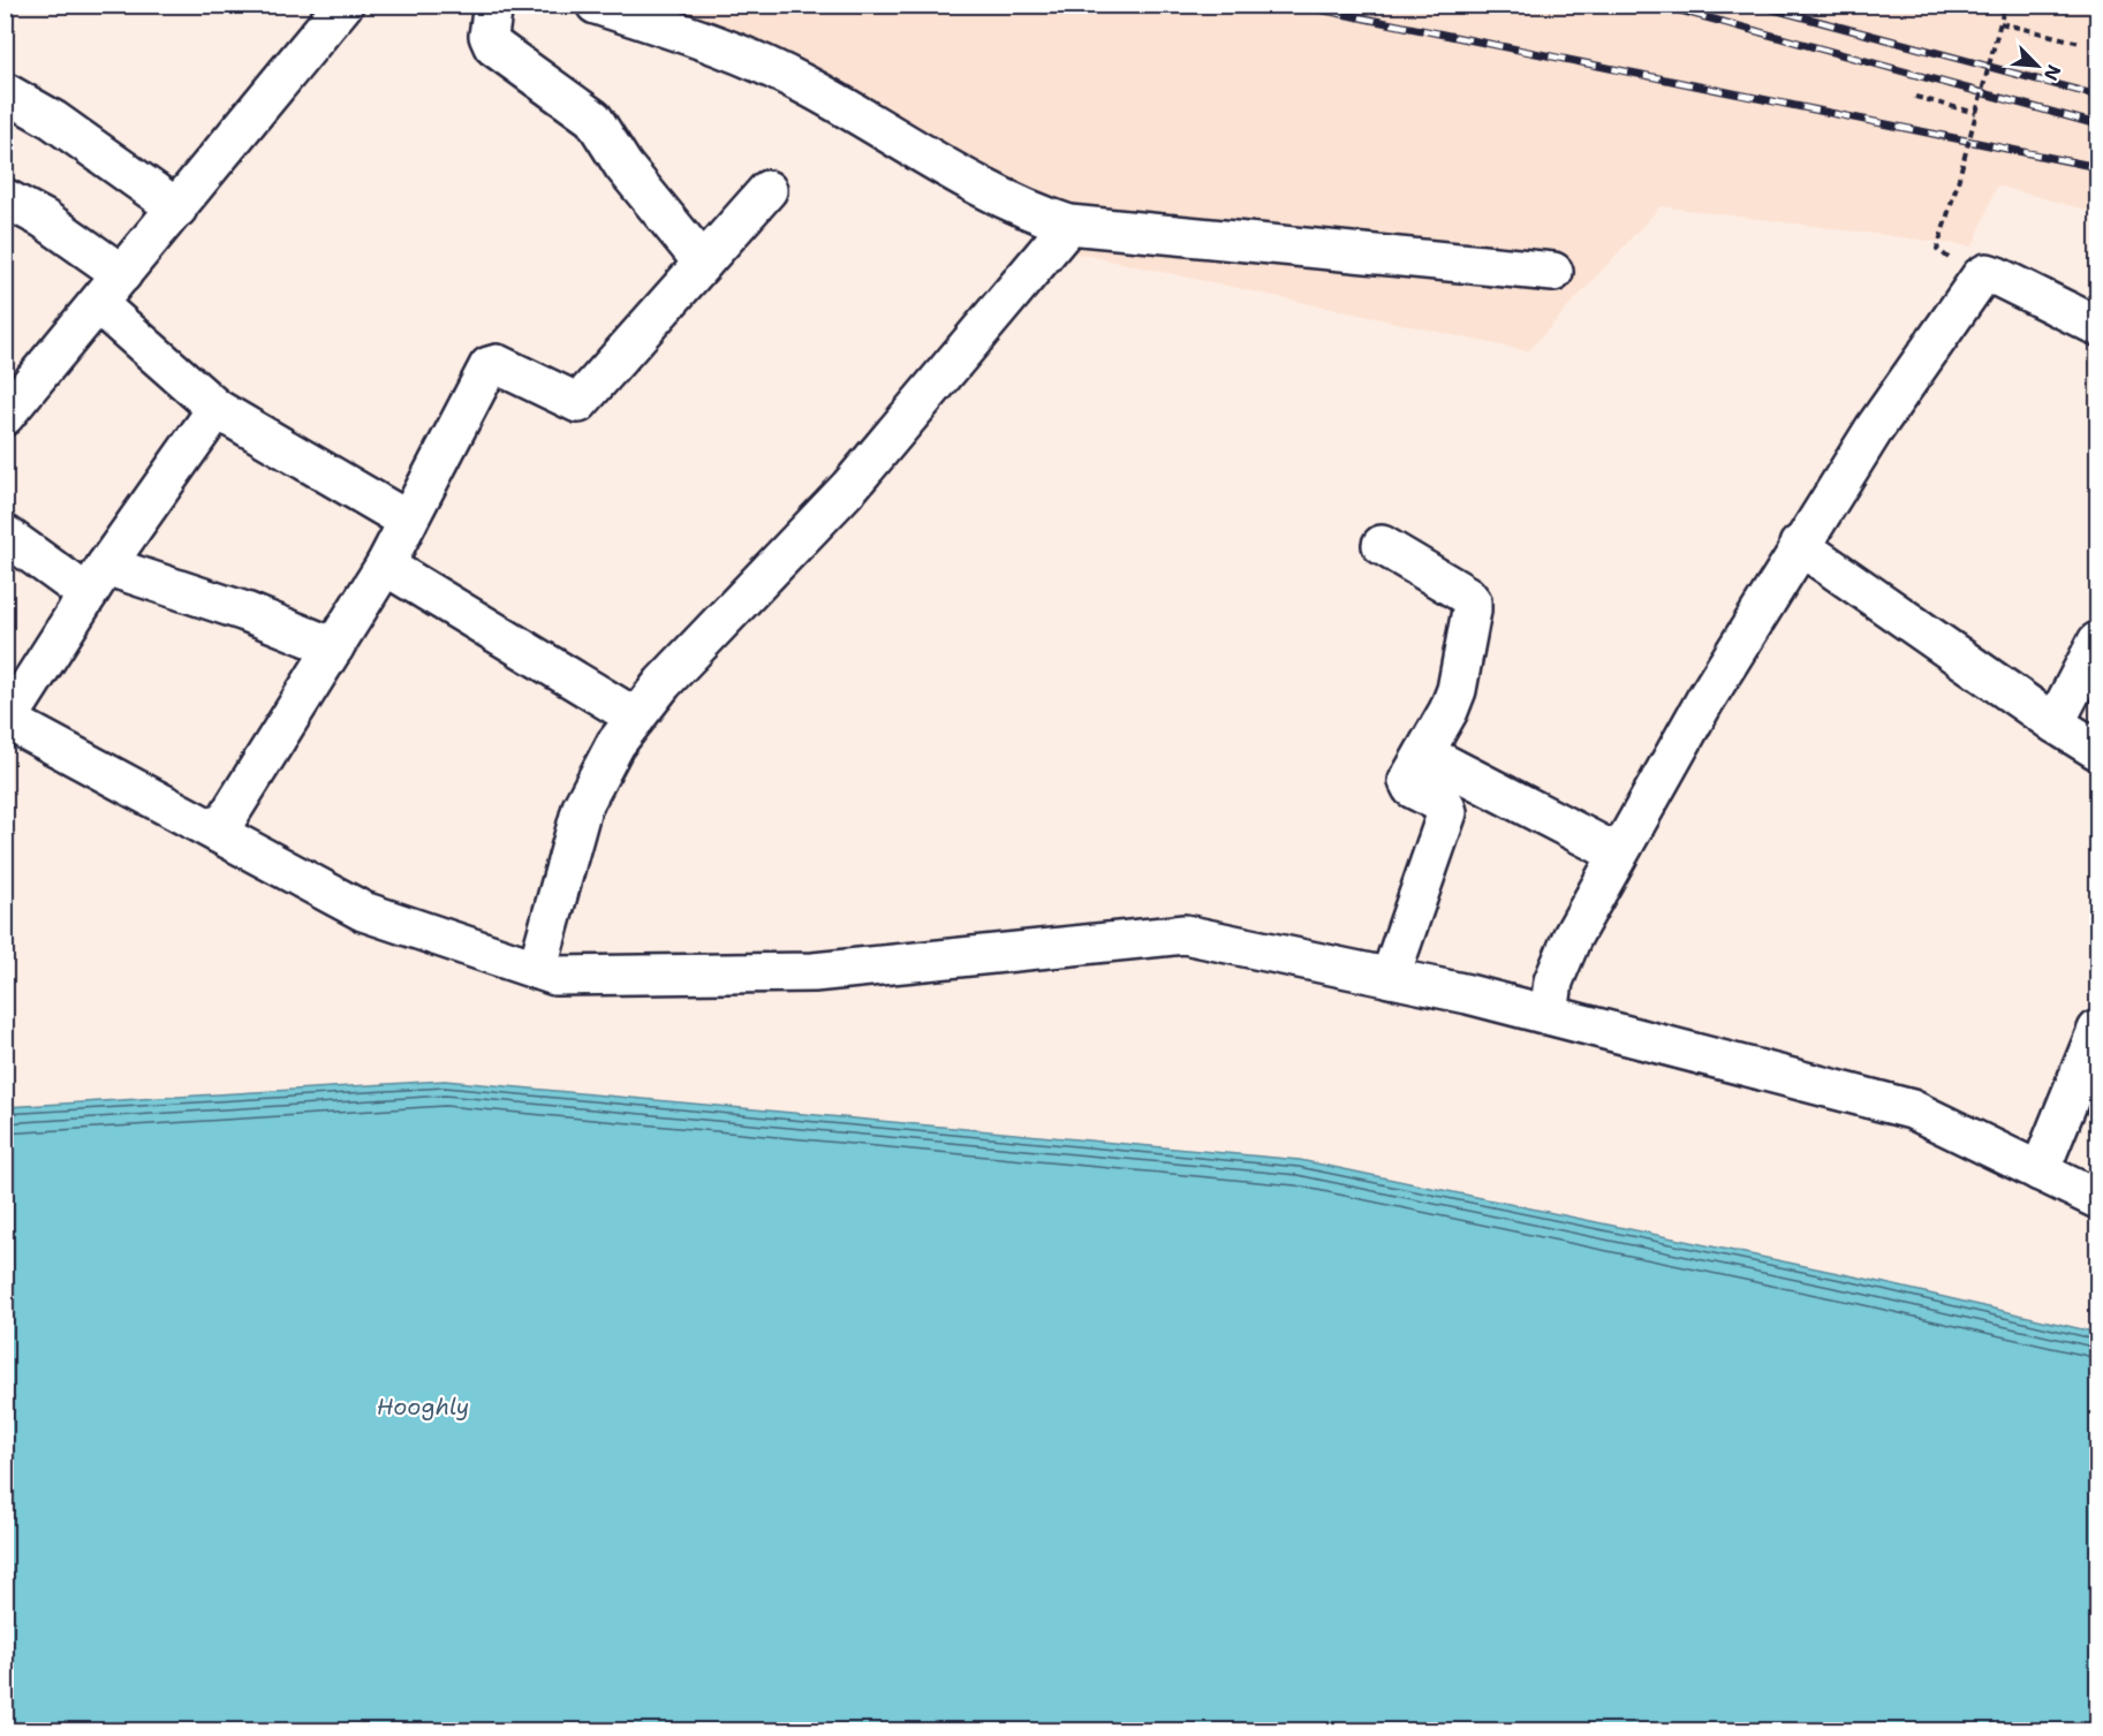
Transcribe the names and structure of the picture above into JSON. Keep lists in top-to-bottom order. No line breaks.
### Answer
{"water":["Hooghly"],"north":"bottom right"}
